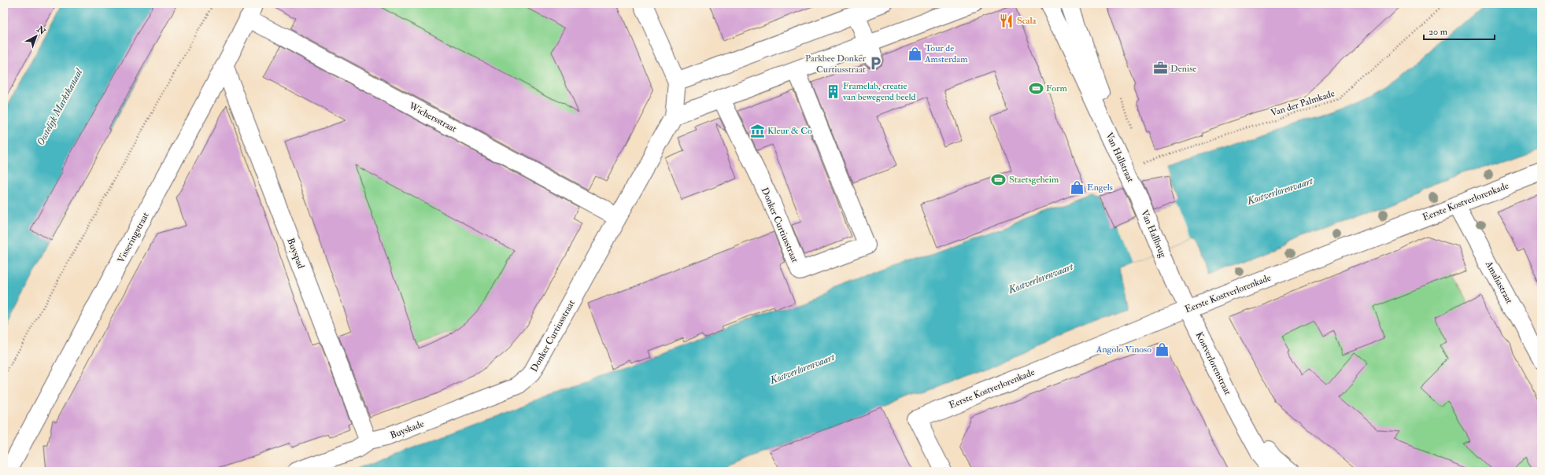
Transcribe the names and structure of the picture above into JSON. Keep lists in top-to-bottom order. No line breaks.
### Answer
{"streets":{"street":["Wichersstraat","Van Hallstraat","Eerste Kostverlorenkade","Donker Curtiusstraat","Van Hallbrug","Visseringstraat","Buyspad","Amaliastraat","Kostverlorenstraat","Buyskade"],"path":["Van der Palmkade"]},"crossings":[["Wichersstraat","Donker Curtiusstraat"],["Wichersstraat","Visseringstraat"],["Van Hallstraat","Van Hallbrug"],["Eerste Kostverlorenkade","Van Hallbrug"],["Eerste Kostverlorenkade","Amaliastraat"],["Eerste Kostverlorenkade","Kostverlorenstraat"],["Donker Curtiusstraat","Buyskade"],["Van Hallbrug","Kostverlorenstraat"],["Visseringstraat","Buyspad"],["Buyspad","Buyskade"]],"water":["Oostelijk Marktkanaal","Kostverlorenvaart"],"places":{"restaurant":["Scala"],"shop":["Tour de Amsterdam","Engels","Angolo Vinoso"],"parking":["Parkbee Donker Curtiusstraat"],"office":["Denise"],"sports":["Form","Staetsgeheim"],"building":["Framelab, creatie van bewegend beeld"],"museum":["Kleur & Co"]},"scale_bar":"20 m","north":"top right"}
